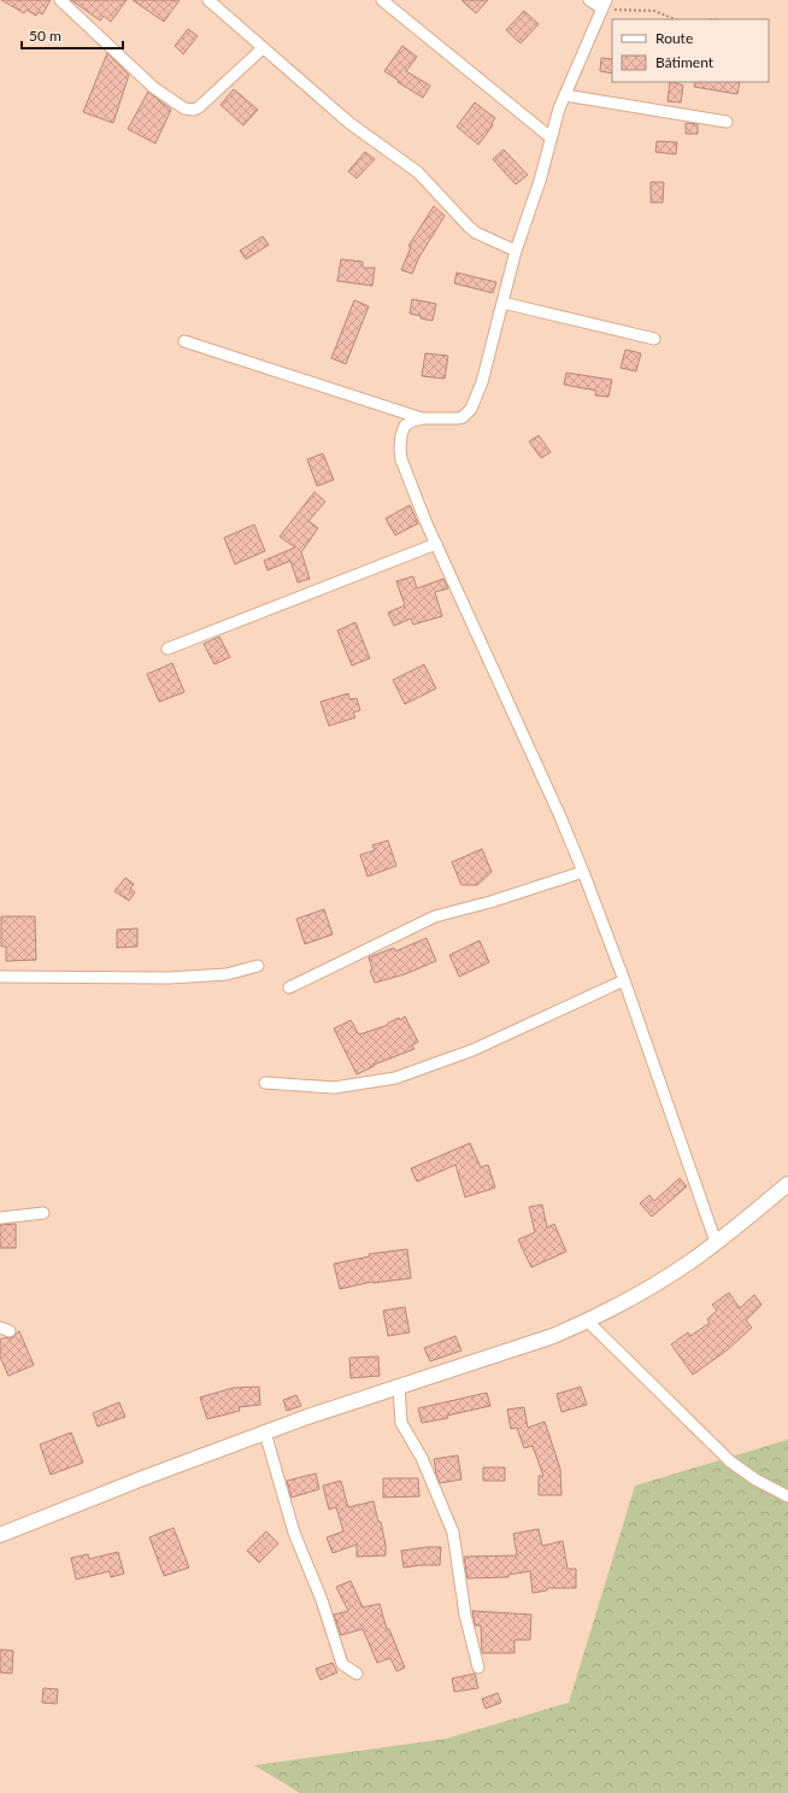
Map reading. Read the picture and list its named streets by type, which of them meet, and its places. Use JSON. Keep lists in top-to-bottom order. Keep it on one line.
{"legend":["Route","Bâtiment"],"scale_bar":"50 m"}
